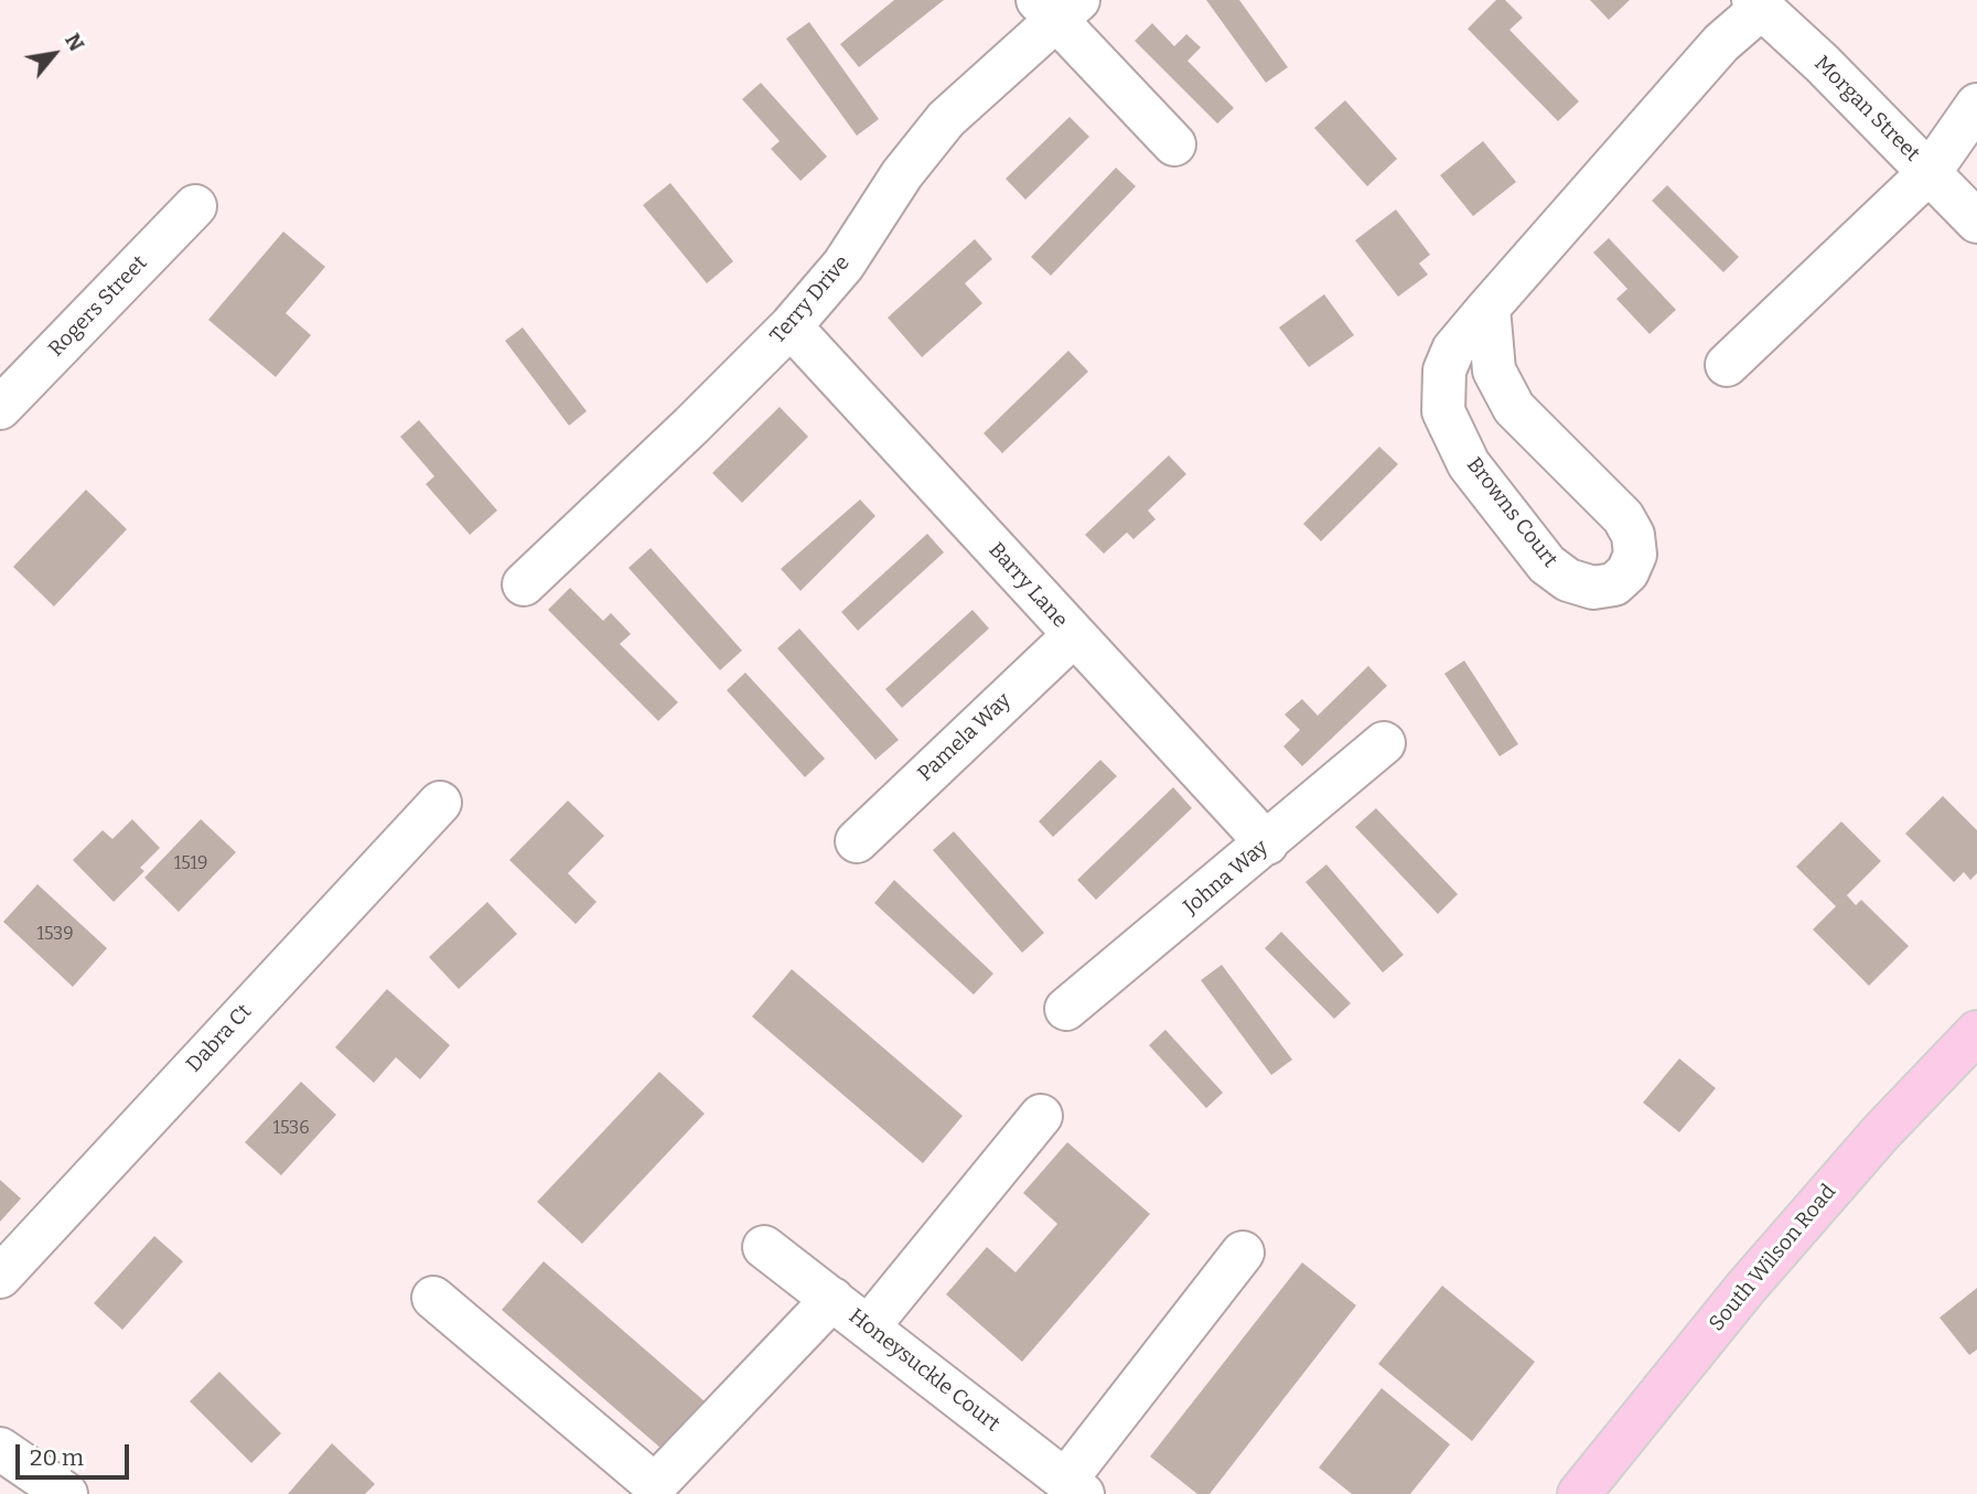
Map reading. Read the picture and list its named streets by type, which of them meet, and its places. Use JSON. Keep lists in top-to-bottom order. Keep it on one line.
{"streets":{"main road":["South Wilson Road"],"street":["Morgan Street","Terry Drive","Rogers Street","Browns Court","Barry Lane","Pamela Way","Johna Way","Dabra Ct","Honeysuckle Court"]},"crossings":[["Morgan Street","Browns Court"],["Terry Drive","Barry Lane"],["Barry Lane","Pamela Way"],["Barry Lane","Johna Way"]],"house_numbers":["1519","1539","1536"],"scale_bar":"20 m","north":"top right"}
